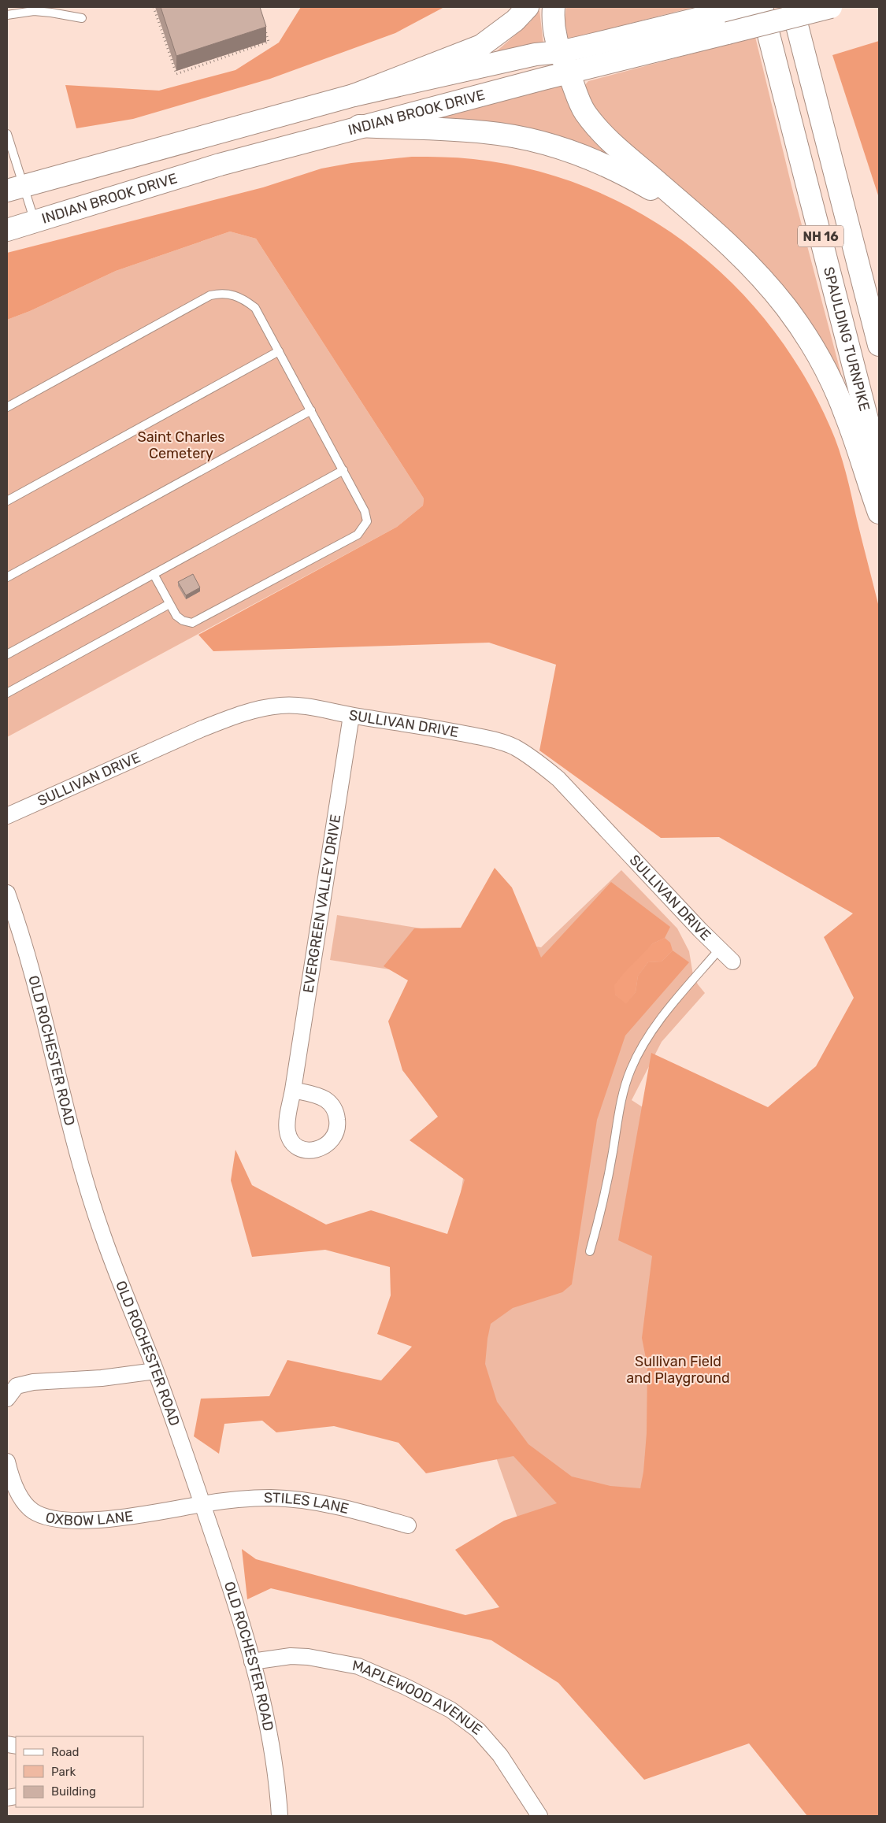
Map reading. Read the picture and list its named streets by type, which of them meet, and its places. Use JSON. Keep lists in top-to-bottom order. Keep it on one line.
{"streets":{"main road":["INDIAN BROOK DRIVE","NH 16","SPAULDING TURNPIKE"],"street":["SULLIVAN DRIVE","EVERGREEN VALLEY DRIVE","OLD ROCHESTER ROAD","STILES LANE","OXBOW LANE","MAPLEWOOD AVENUE"]},"crossings":[["SULLIVAN DRIVE","EVERGREEN VALLEY DRIVE"],["OLD ROCHESTER ROAD","STILES LANE"],["OLD ROCHESTER ROAD","OXBOW LANE"],["OLD ROCHESTER ROAD","MAPLEWOOD AVENUE"],["STILES LANE","OXBOW LANE"]],"parks":["Saint Charles Cemetery","Sullivan Field and Playground"],"legend":["Road","Park","Building"]}
